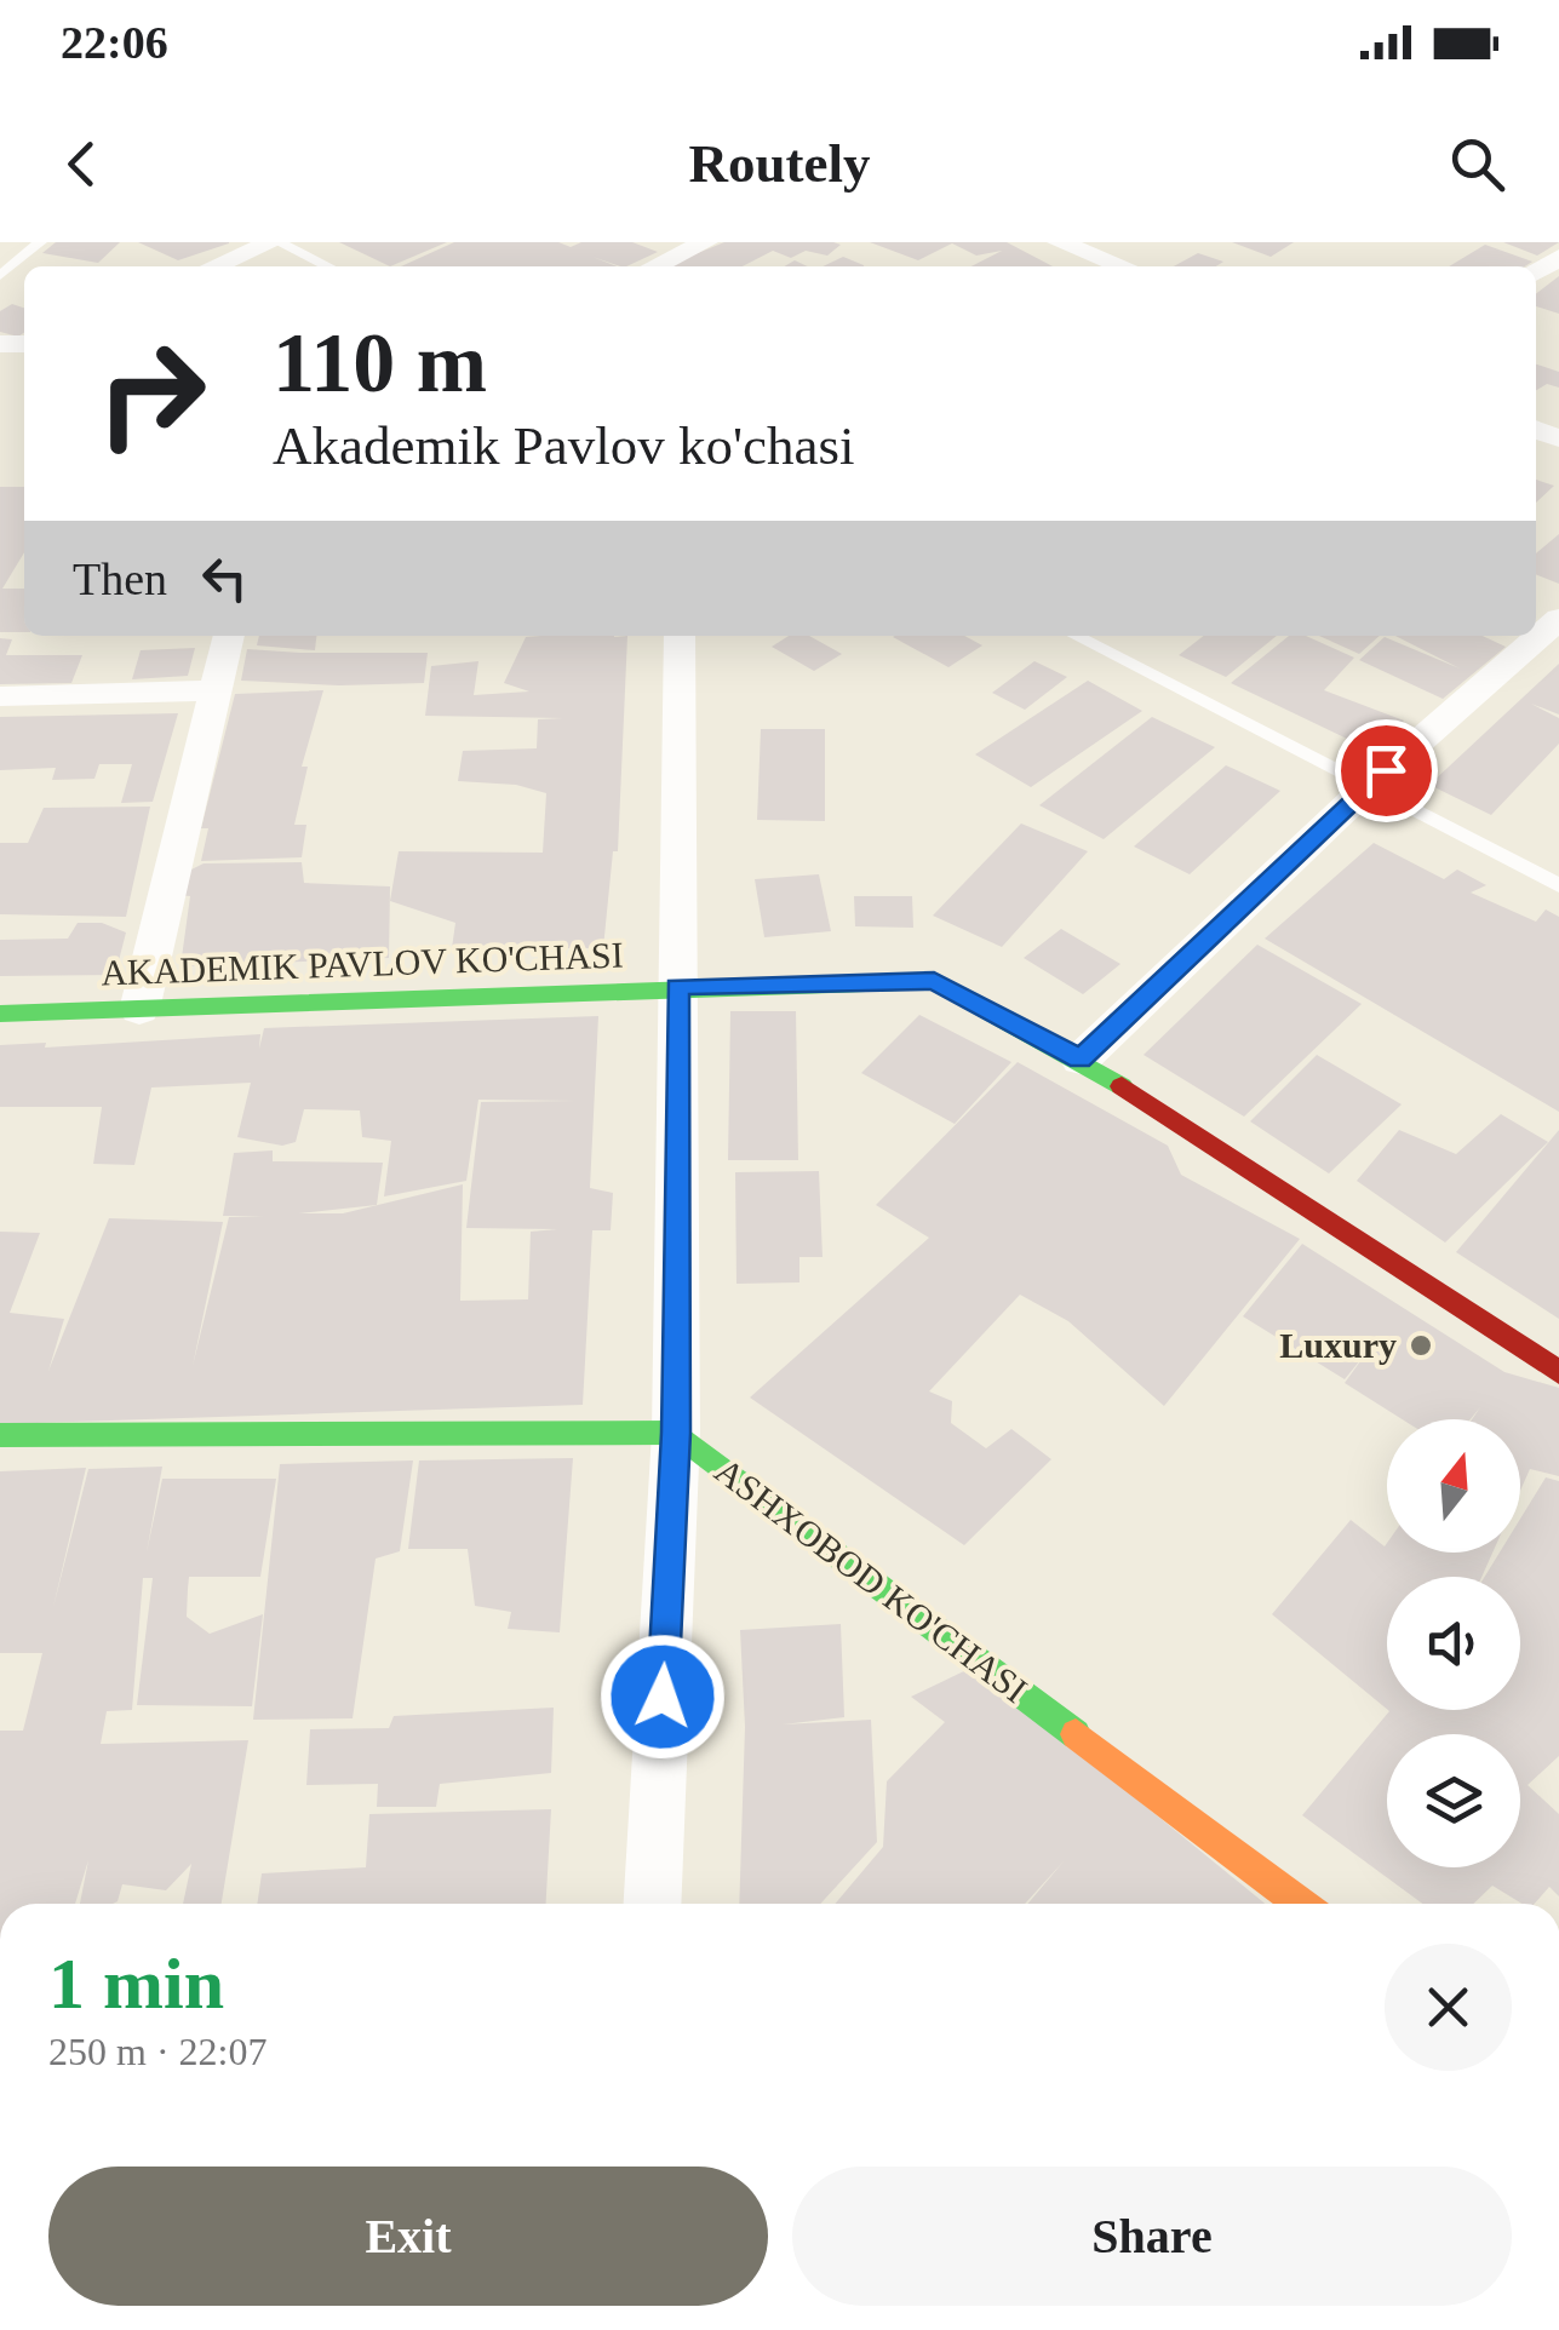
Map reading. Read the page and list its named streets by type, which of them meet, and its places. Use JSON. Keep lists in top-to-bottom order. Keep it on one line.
{"streets":{"street":["AKADEMIK PAVLOV KO'CHASI","ASHXOBOD KO'CHASI"]},"places":["Luxury"],"north":"top","page":{"status":"22:06","header":"Routely","turn":["110 m","Akademik Pavlov ko'chasi"],"then":"Then","heading":["1 min","250 m · 22:07"],"buttons":["Exit","Share"]}}
